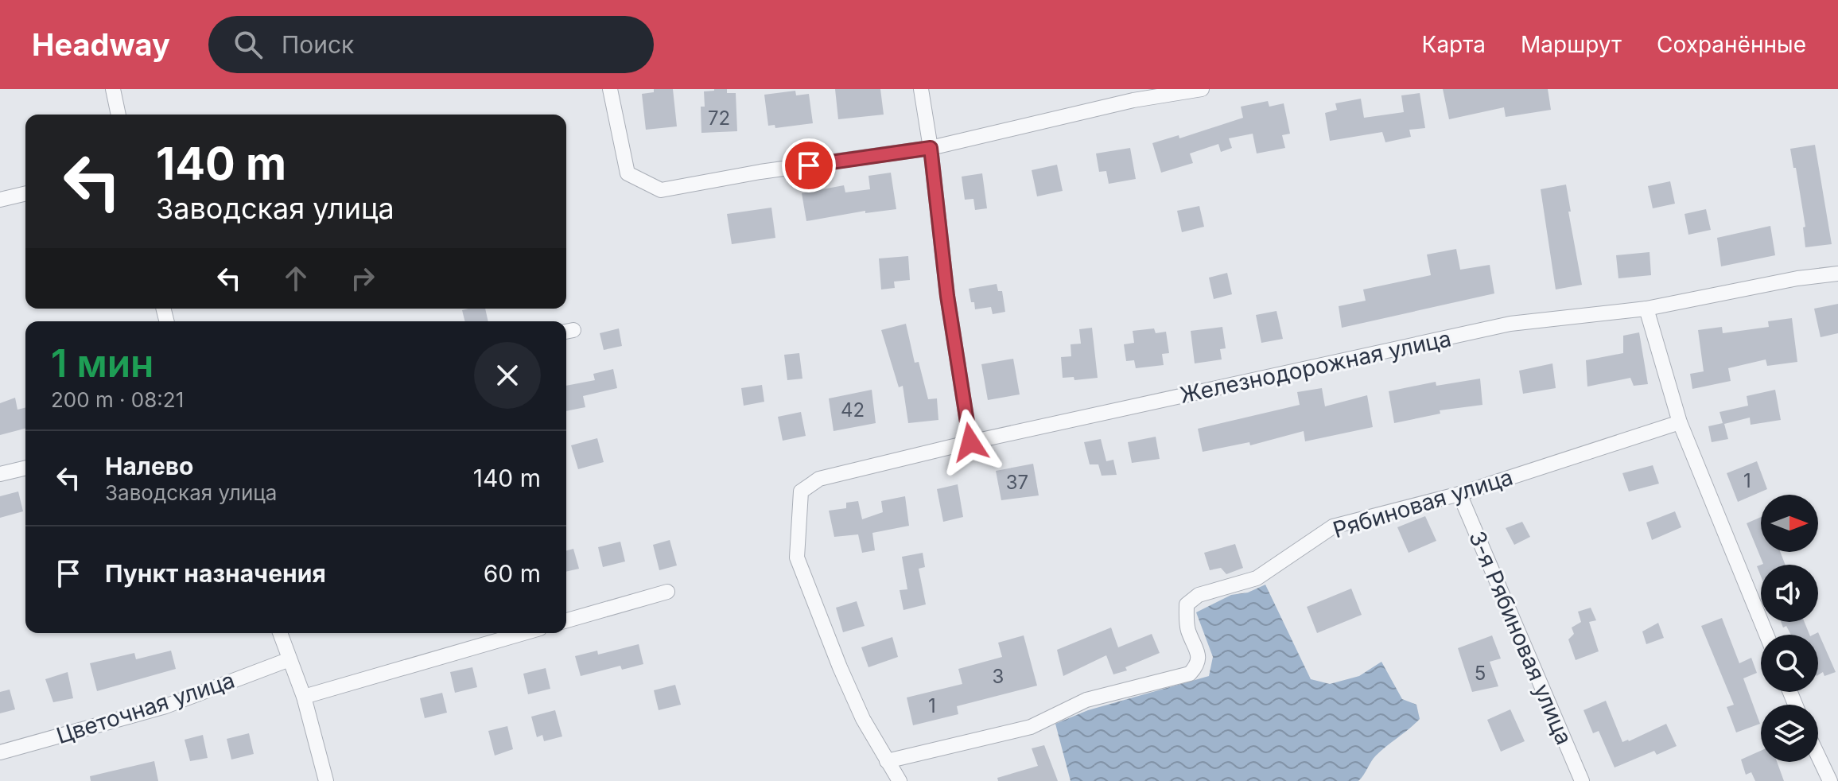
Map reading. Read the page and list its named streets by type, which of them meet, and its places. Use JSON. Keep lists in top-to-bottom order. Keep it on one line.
{"streets":{"street":["Железнодорожная улица","Рябиновая улица","3-я Рябиновая улица","Цветочная улица"]},"crossings":[["Железнодорожная улица","Рябиновая улица"],["Рябиновая улица","3-я Рябиновая улица"]],"house_numbers":["72","42","1","37","5","3","1"],"north":"right","page":{"header":"Headway","search":"Поиск","nav":["Карта","Маршрут","Сохранённые"],"turn":["140 m","Заводская улица"],"heading":["1 мин","200 m · 08:21"],"list":[{"name":"Налево","note":"Заводская улица","value":"140 m"},{"name":"Пункт назначения","value":"60 m"}]}}
